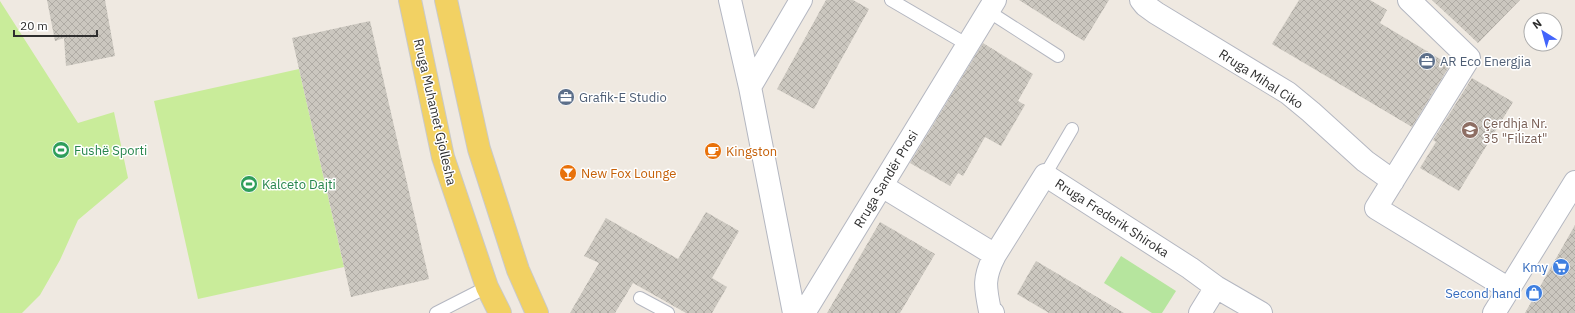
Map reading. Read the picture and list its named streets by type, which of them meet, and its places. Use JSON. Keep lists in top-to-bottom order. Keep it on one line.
{"streets":{"main road":["Rruga Muhamet Gjollesha"],"street":["Rruga Mihal Ciko","Rruga Sandër Prosi","Rruga Frederik Shiroka"]},"places":{"office":["AR Eco Energjia","Grafik-E Studio"],"school or university":["Çerdhja Nr. 35 \"Filizat\""],"sports":["Fushë Sporti","Kalceto Dajti"],"cafe":["Kingston"],"bar":["New Fox Lounge"],"supermarket":["Kmy"],"shop":["Second hand"]},"scale_bar":"20 m","north":"top left"}
